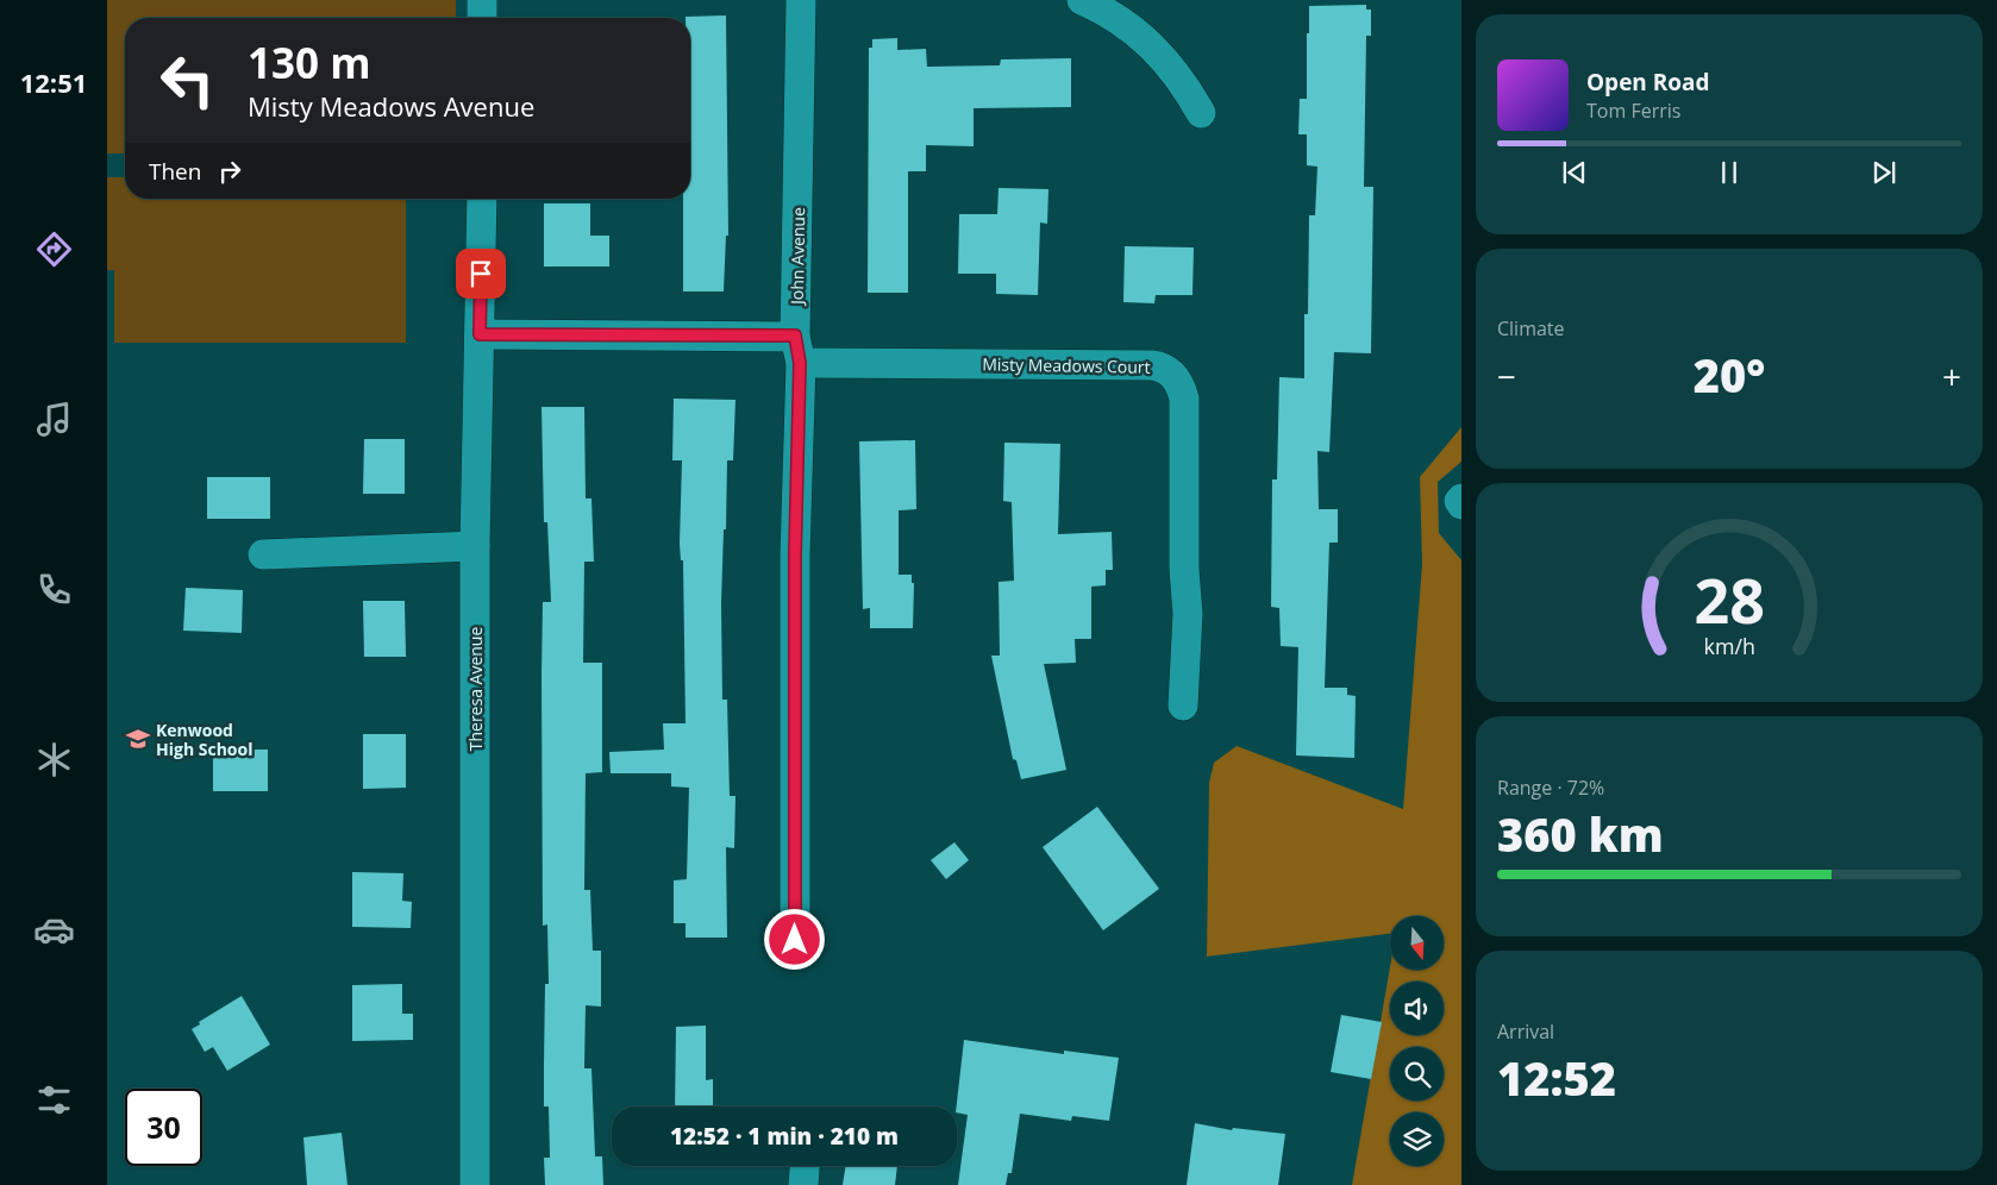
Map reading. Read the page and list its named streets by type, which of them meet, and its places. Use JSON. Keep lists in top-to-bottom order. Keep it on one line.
{"streets":{"street":["John Avenue","Misty Meadows Court","Theresa Avenue"]},"crossings":[["John Avenue","Misty Meadows Court"],["Misty Meadows Court","Theresa Avenue"]],"places":{"school or university":["Kenwood High School"]},"north":"bottom","page":{"tabs":"12:51","turn":["130 m","Misty Meadows Avenue"],"song":["Open Road","Tom Ferris"],"then":"Then","tile":["Climate",["Range · 72%","360 km"],["Arrival","12:52"]],"heat":["−","20°","+"],"limit":"30","trip":"12:52 · 1 min · 210 m","gauge":["28","km/h"]}}
